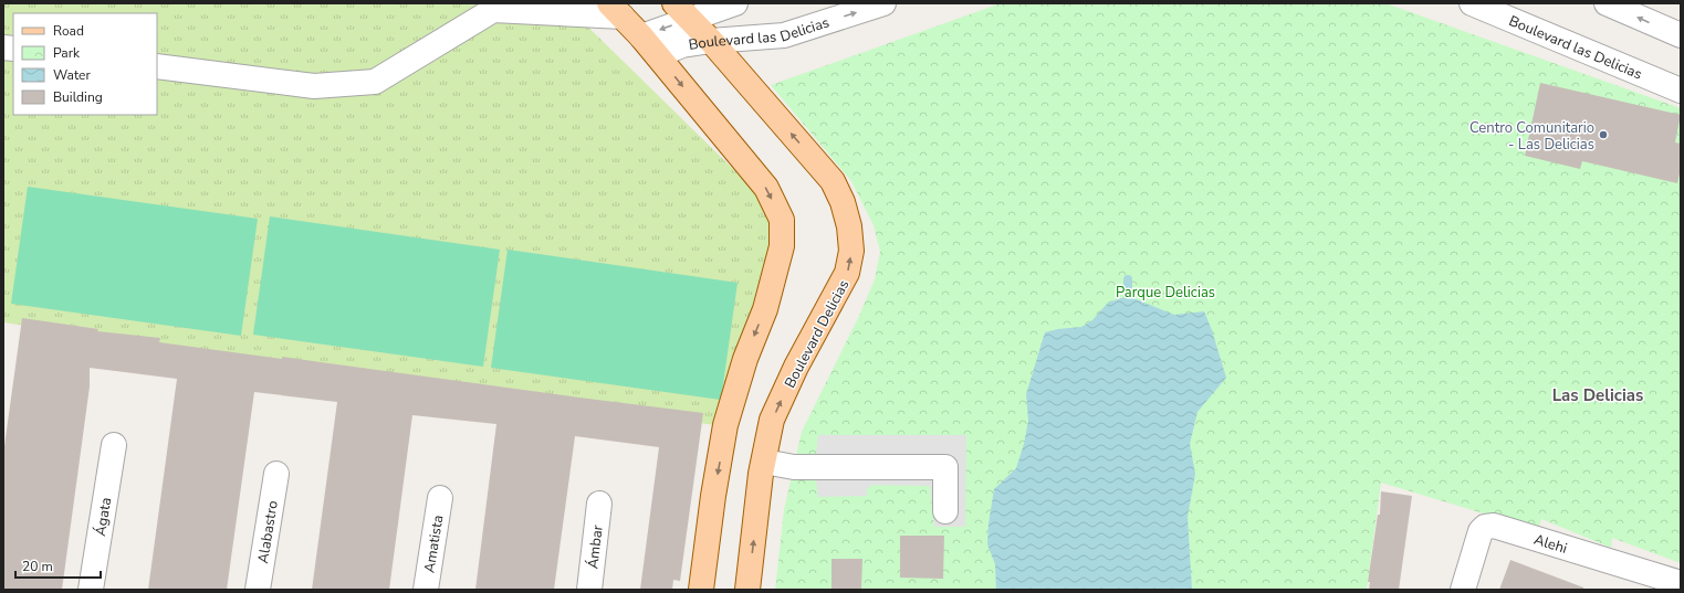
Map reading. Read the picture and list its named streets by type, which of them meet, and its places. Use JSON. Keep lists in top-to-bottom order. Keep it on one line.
{"streets":{"main road":["Boulevard Delicias"],"street":["Boulevard las Delicias","Ágata","Alabastro","Amatista","Alehi","Ámbar"]},"crossings":[["Boulevard las Delicias","Boulevard Delicias"]],"districts":["Las Delicias"],"parks":["Parque Delicias"],"places":["Centro Comunitario - Las Delicias"],"legend":["Road","Park","Water","Building"],"scale_bar":"20 m"}
